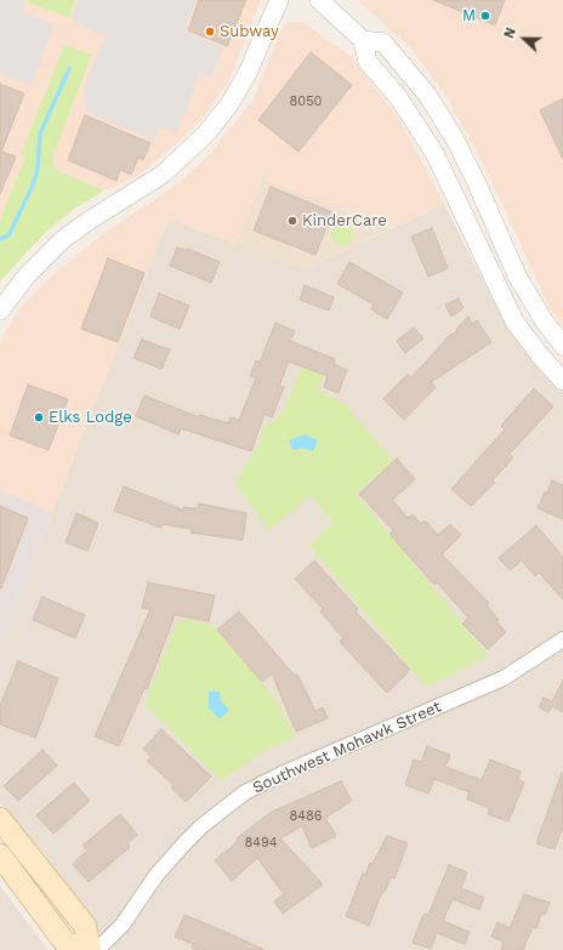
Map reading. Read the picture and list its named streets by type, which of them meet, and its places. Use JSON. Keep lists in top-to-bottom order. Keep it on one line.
{"streets":{"street":["Southwest Mohawk Street"]},"places":["M","Subway","KinderCare","Elks Lodge"],"house_numbers":["8050","8486","8494"],"north":"left"}
